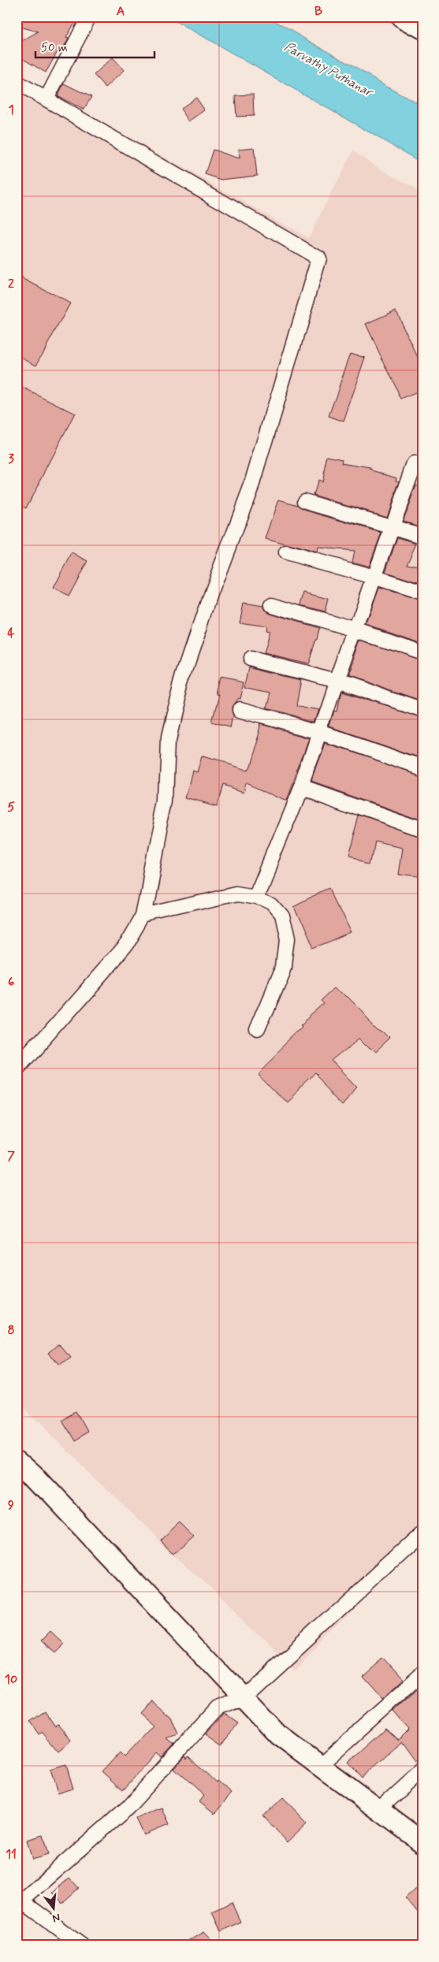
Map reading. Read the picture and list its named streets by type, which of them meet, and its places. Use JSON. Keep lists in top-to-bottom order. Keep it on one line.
{"water":["Parvathy Puthanar"],"scale_bar":"50 m","north":"bottom","grid":{"columns":["A","B"],"rows":["1","2","3","4","5","6","7","8","9","10","11"]}}
